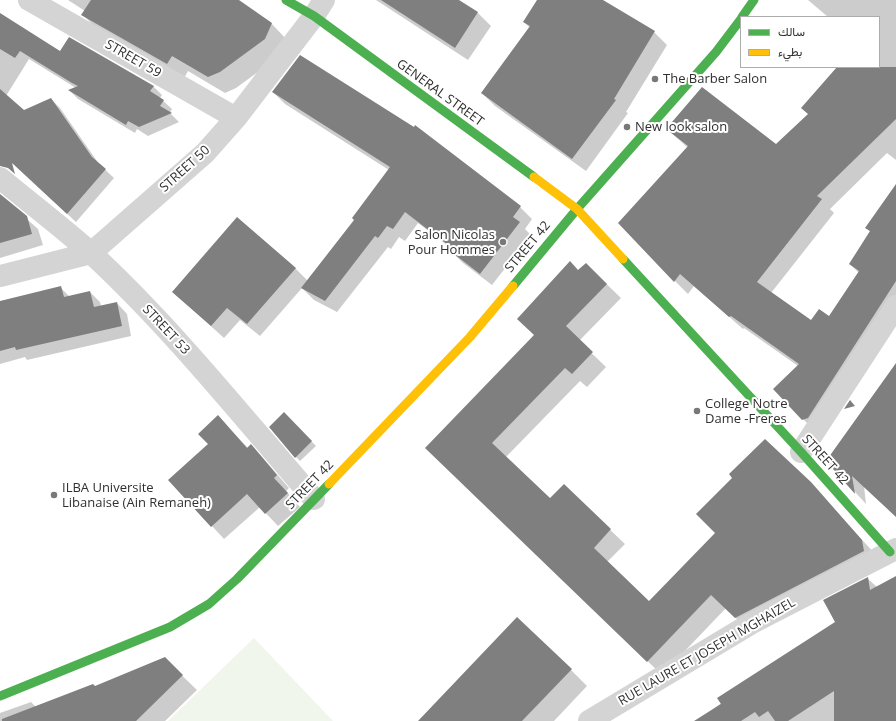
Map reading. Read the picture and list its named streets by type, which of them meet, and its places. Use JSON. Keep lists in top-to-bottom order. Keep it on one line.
{"streets":{"street":["STREET 59","GENERAL STREET","STREET 50","STREET 42","STREET 53","RUE LAURE ET JOSEPH MGHAIZEL"]},"crossings":[["STREET 59","STREET 50"],["GENERAL STREET","STREET 50"],["GENERAL STREET","STREET 42"],["STREET 50","STREET 53"],["STREET 42","STREET 53"],["STREET 42","RUE LAURE ET JOSEPH MGHAIZEL"]],"places":["The Barber Salon","New look salon","Salon Nicolas Pour Hommes","College Notre Dame -Freres","ILBA Universite Libanaise (Ain Remaneh)"],"legend":["سالك","بطيء"]}
